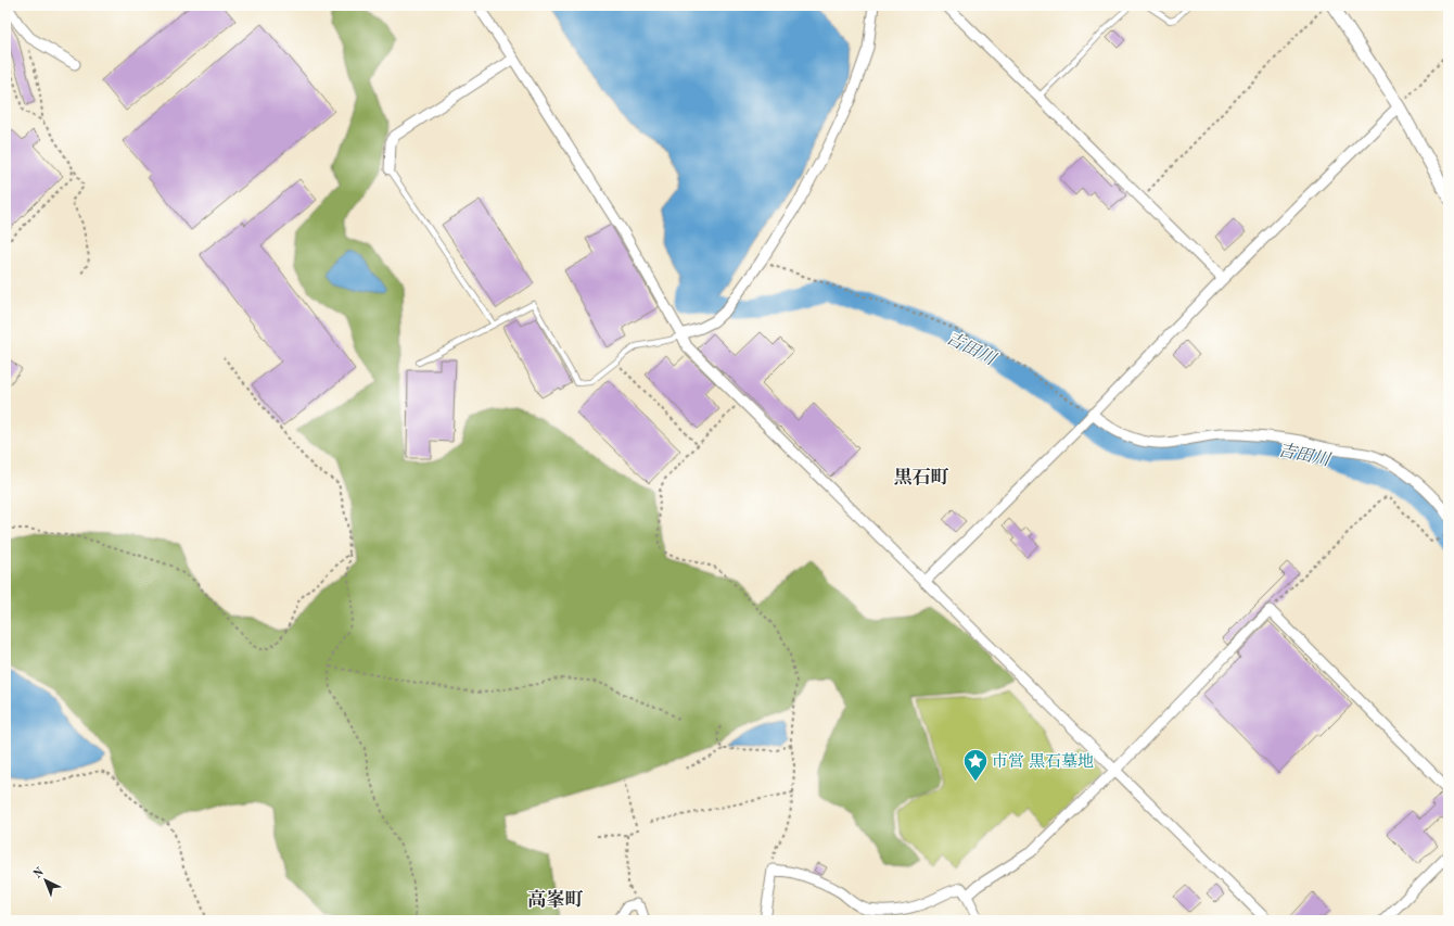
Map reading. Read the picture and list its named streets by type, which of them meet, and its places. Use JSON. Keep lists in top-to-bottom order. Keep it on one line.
{"districts":["黒石町","高峯町"],"water":["吉田川"],"places":{"place":["市営 黒石墓地"]},"north":"top left"}
